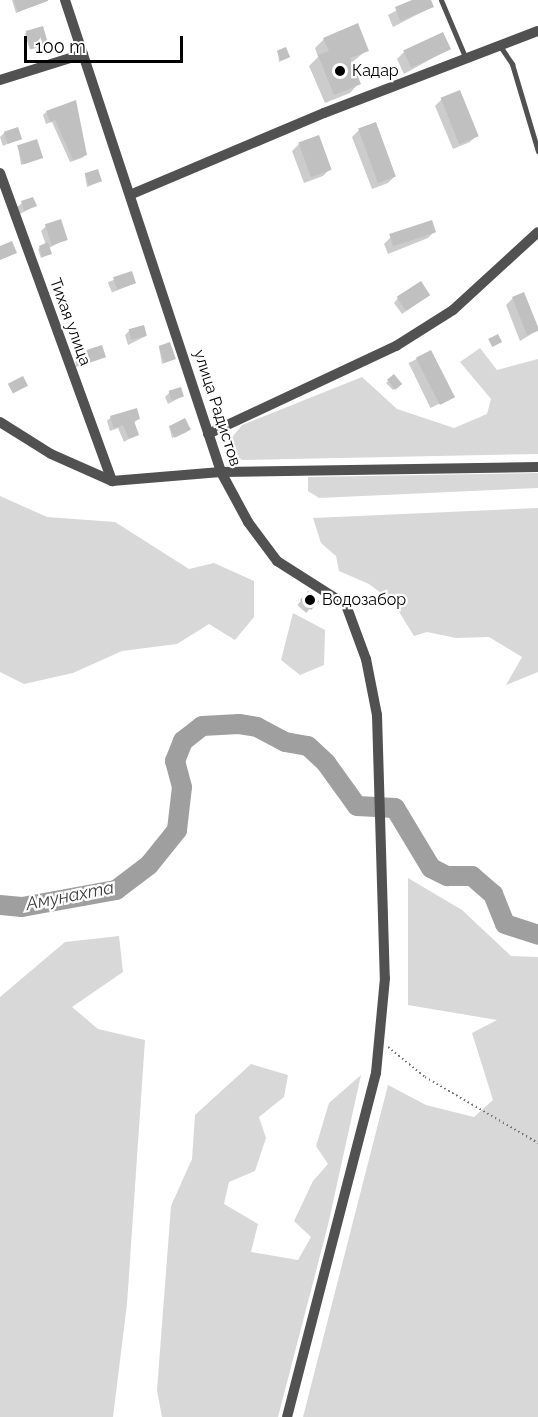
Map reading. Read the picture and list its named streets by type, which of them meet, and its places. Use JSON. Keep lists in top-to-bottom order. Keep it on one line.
{"streets":{"street":["Тихая улица","улица Радистов"]},"water":["Амунахта"],"places":["Кадар","Водозабор"],"scale_bar":"100 m"}
